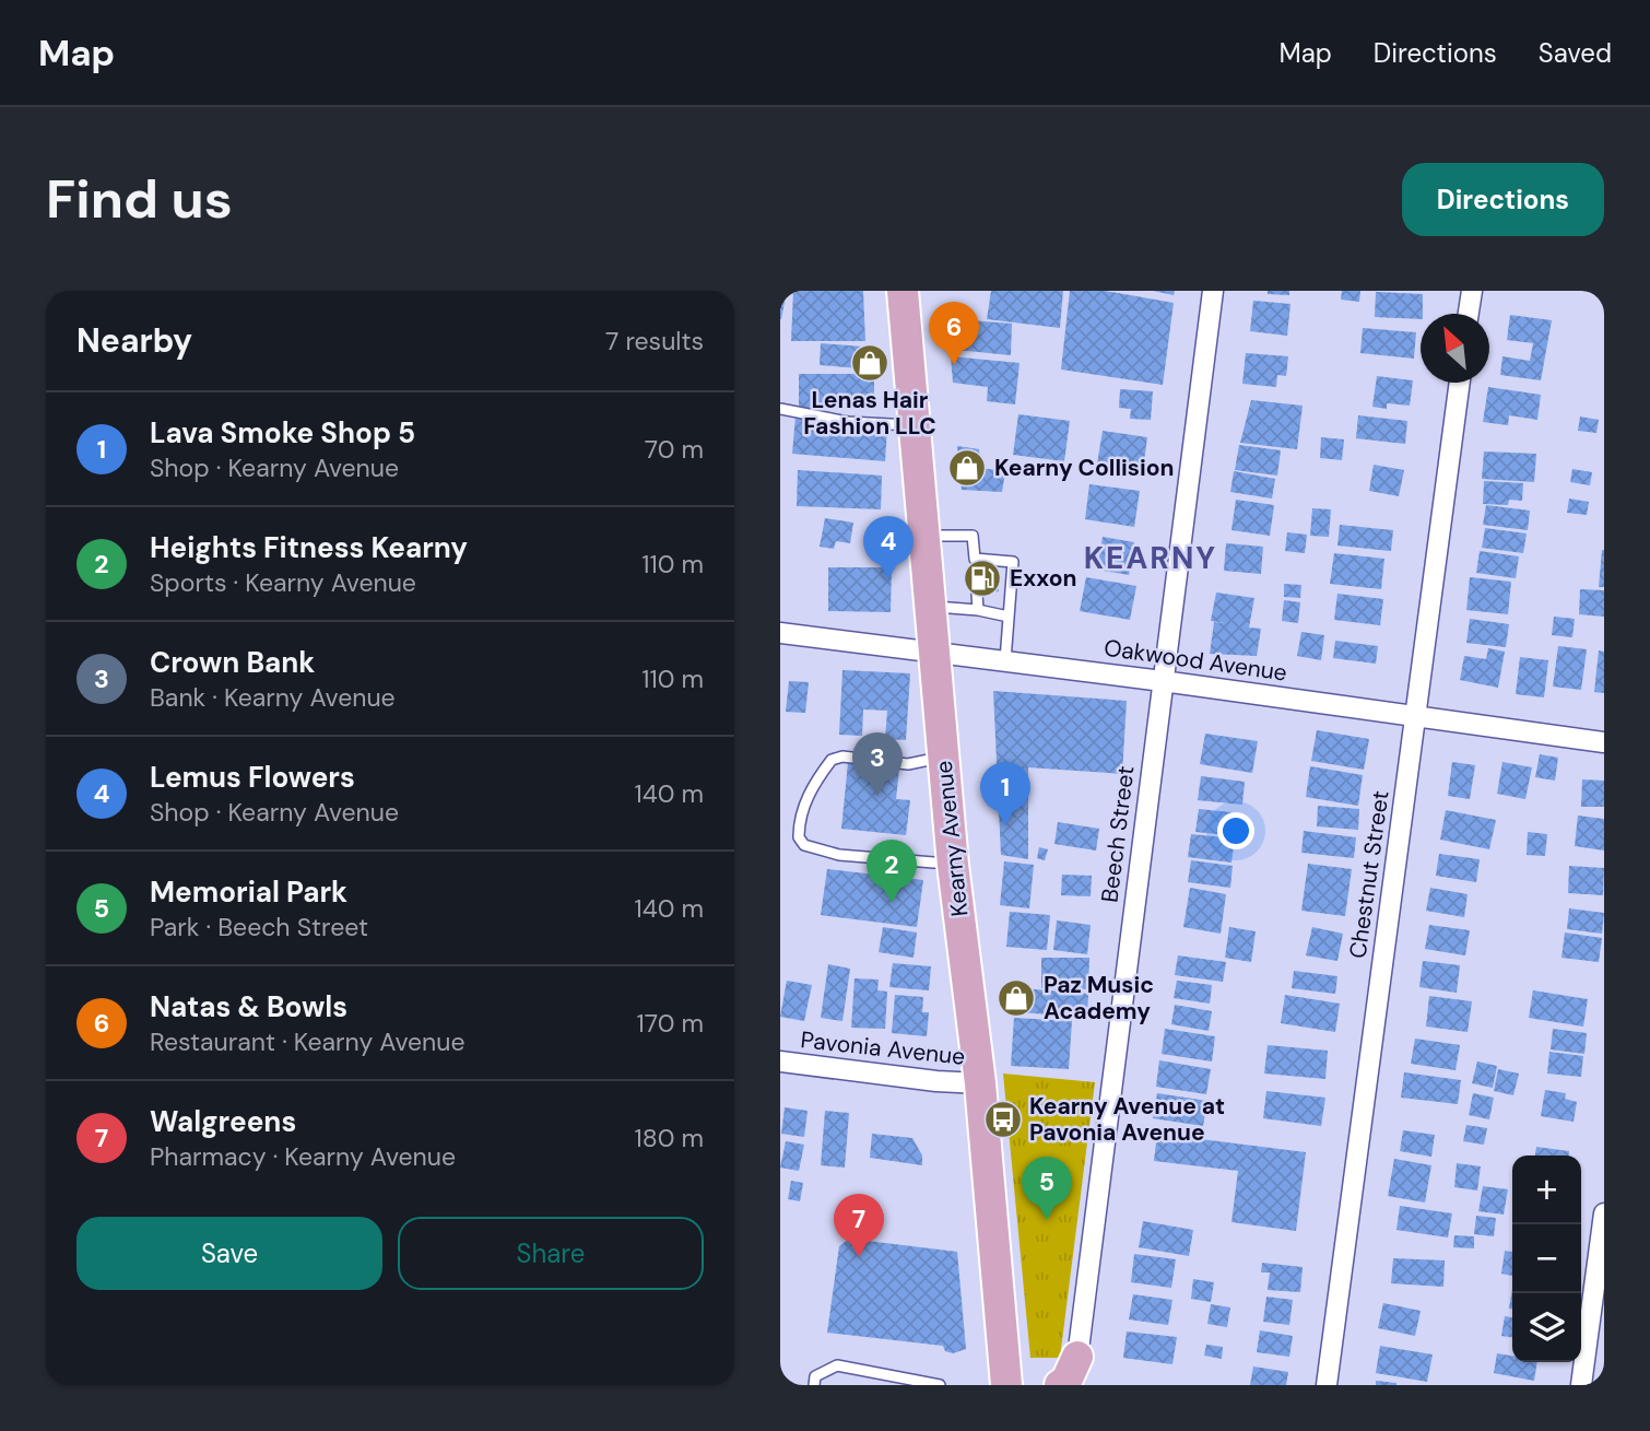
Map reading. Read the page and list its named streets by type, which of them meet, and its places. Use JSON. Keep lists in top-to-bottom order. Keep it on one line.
{"streets":{"main road":["Kearny Avenue"],"street":["Oakwood Avenue","Beech Street","Chestnut Street","Pavonia Avenue"]},"crossings":[["Oakwood Avenue","Beech Street"],["Oakwood Avenue","Kearny Avenue"],["Oakwood Avenue","Chestnut Street"],["Kearny Avenue","Pavonia Avenue"]],"districts":["KEARNY"],"places":{"shop":["Lenas Hair Fashion LLC","Kearny Collision","Paz Music Academy"],"fuel station":["Exxon"],"bus stop":["Kearny Avenue at Pavonia Avenue"]},"north":"top left","page":{"header":"Map","nav":["Map","Directions","Saved"],"buttons":["Directions",["Save","Share"]],"title":"Find us","heading":["Nearby","7 results"],"pins":["6","4","3","1","2","5","7"],"list":[{"mark":"1","name":"Lava Smoke Shop 5","note":"Shop · Kearny Avenue","value":"70 m"},{"mark":"2","name":"Heights Fitness Kearny","note":"Sports · Kearny Avenue","value":"110 m"},{"mark":"3","name":"Crown Bank","note":"Bank · Kearny Avenue","value":"110 m"},{"mark":"4","name":"Lemus Flowers","note":"Shop · Kearny Avenue","value":"140 m"},{"mark":"5","name":"Memorial Park","note":"Park · Beech Street","value":"140 m"},{"mark":"6","name":"Natas & Bowls","note":"Restaurant · Kearny Avenue","value":"170 m"},{"mark":"7","name":"Walgreens","note":"Pharmacy · Kearny Avenue","value":"180 m"}],"map_buttons":["+","−"]}}
